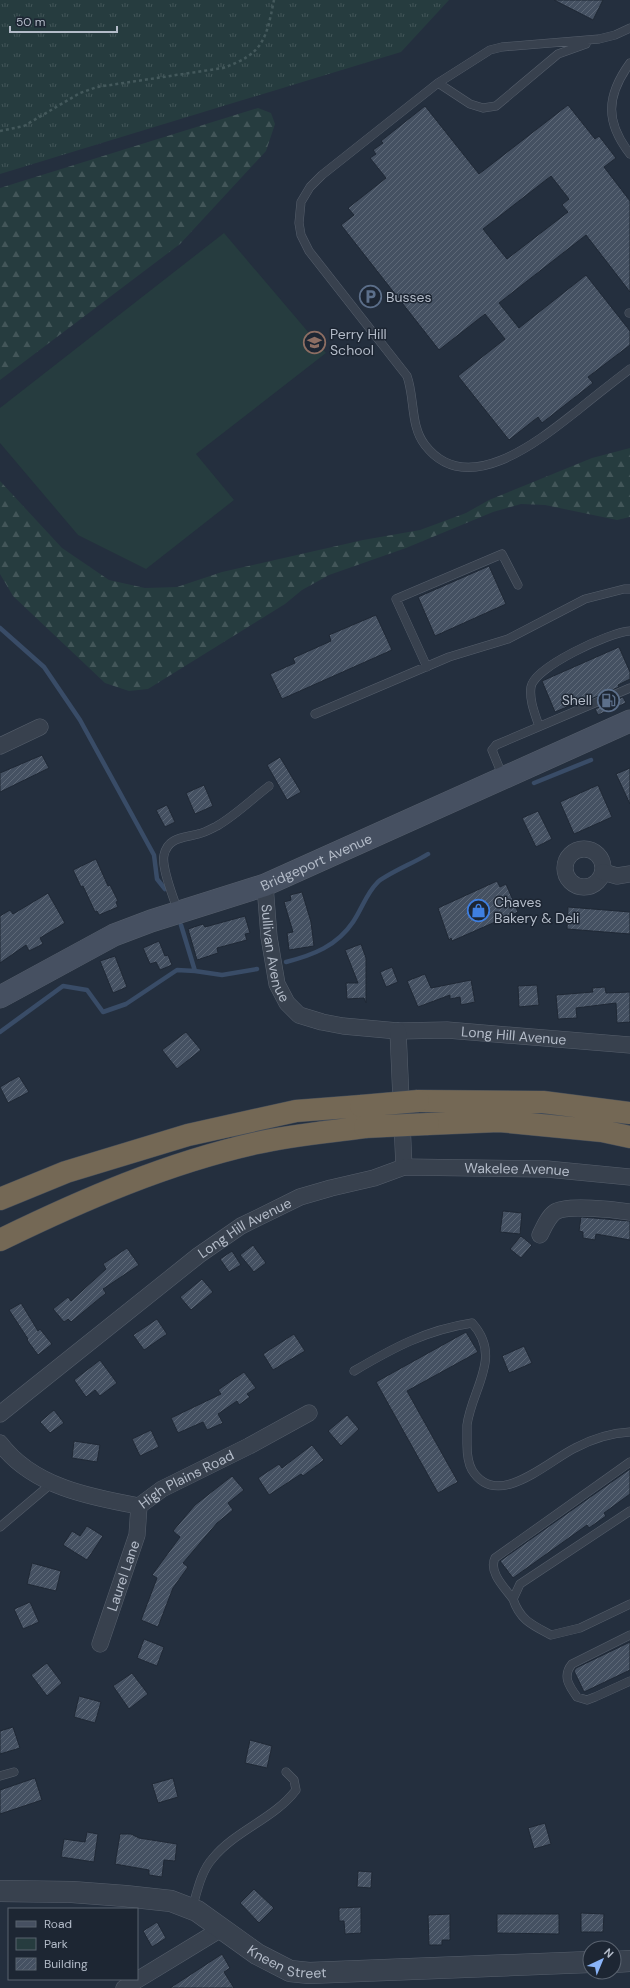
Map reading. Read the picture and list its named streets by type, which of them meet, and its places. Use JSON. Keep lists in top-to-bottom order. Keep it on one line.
{"streets":{"main road":["Bridgeport Avenue"],"street":["Sullivan Avenue","Long Hill Avenue","Wakelee Avenue","High Plains Road","Laurel Lane","Kneen Street"]},"crossings":[["Bridgeport Avenue","Sullivan Avenue"],["Sullivan Avenue","Long Hill Avenue"],["Long Hill Avenue","Wakelee Avenue"],["High Plains Road","Laurel Lane"]],"places":{"parking":["Busses"],"school or university":["Perry Hill School"],"fuel station":["Shell"],"shop":["Chaves Bakery & Deli"]},"legend":["Road","Park","Building"],"scale_bar":"50 m","north":"top right"}
